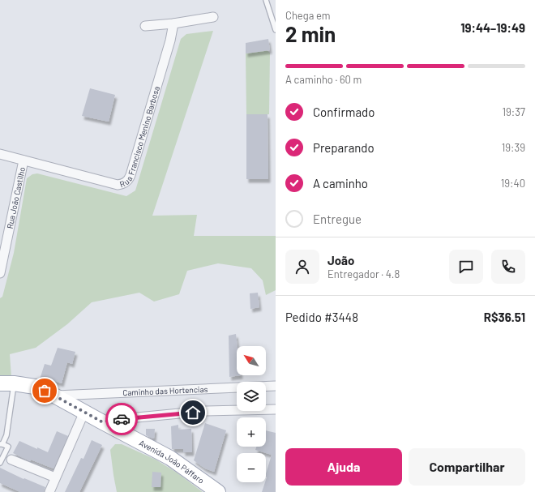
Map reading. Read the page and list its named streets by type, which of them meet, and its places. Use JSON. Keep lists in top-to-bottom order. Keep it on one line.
{"streets":{"main road":["Avenida João Páffaro"],"street":["Rua Francisco Menino Barbosa","Rua João Castilho","Caminho das Hortencias"]},"crossings":[["Rua Francisco Menino Barbosa","Rua João Castilho"],["Caminho das Hortencias","Avenida João Páffaro"]],"north":"top left","page":{"heading":["2 min","Chega em","19:44–19:49"],"panel":["João","Entregador · 4.8","Pedido #3448","R$36.51"],"bar":"A caminho · 60 m","list":[["Confirmado","19:37"],["Preparando","19:39"],["A caminho","19:40"],"Entregue"],"map_buttons":["+","−"],"buttons":["Ajuda","Compartilhar"]}}
